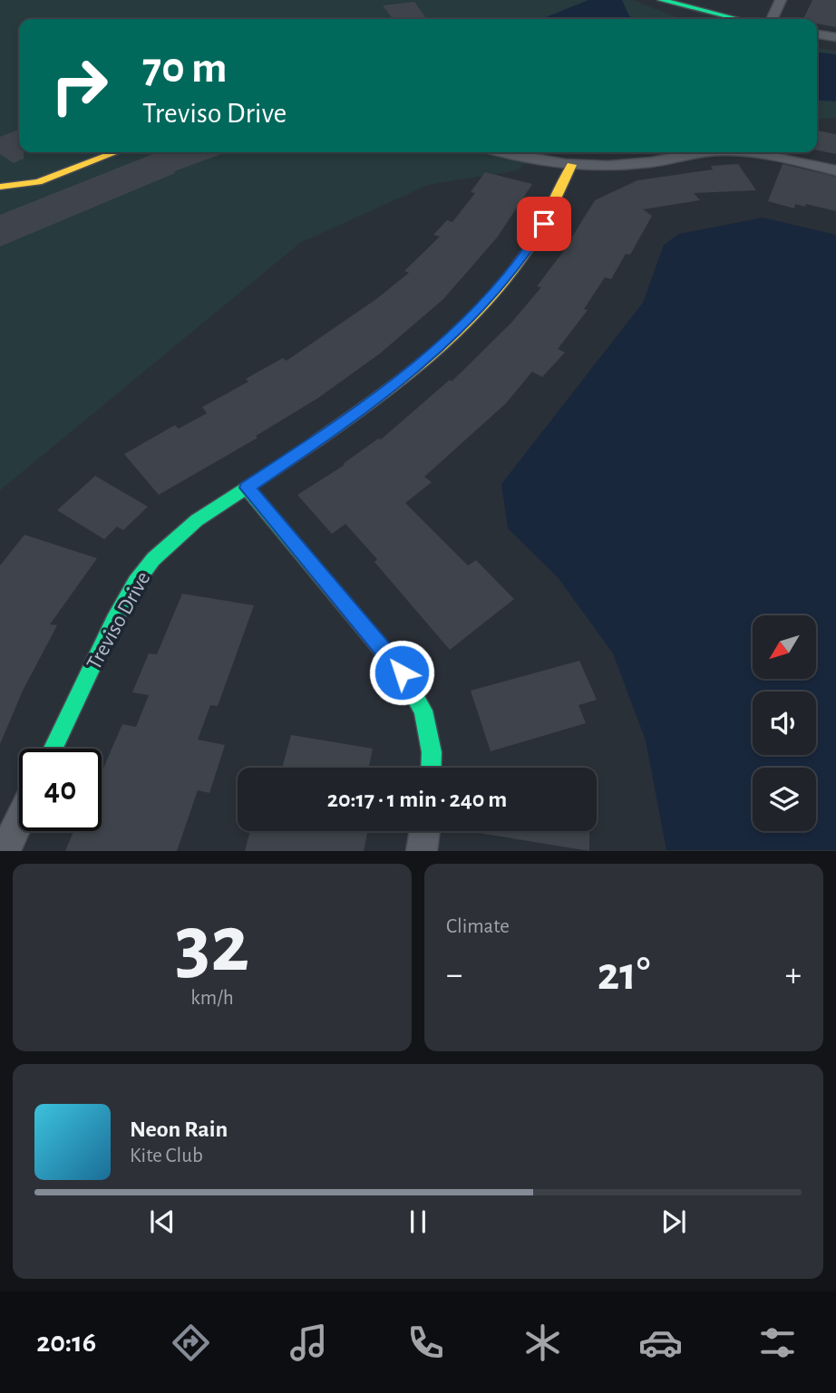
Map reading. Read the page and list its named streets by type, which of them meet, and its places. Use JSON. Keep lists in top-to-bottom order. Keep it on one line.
{"streets":{"street":["Treviso Drive"]},"north":"bottom left","page":{"turn":["70 m","Treviso Drive"],"limit":"40","trip":"20:17 · 1 min · 240 m","tile":[["32","km/h"],"Climate"],"heat":["−","21°","+"],"song":["Neon Rain","Kite Club"],"tabs":"20:16"}}
